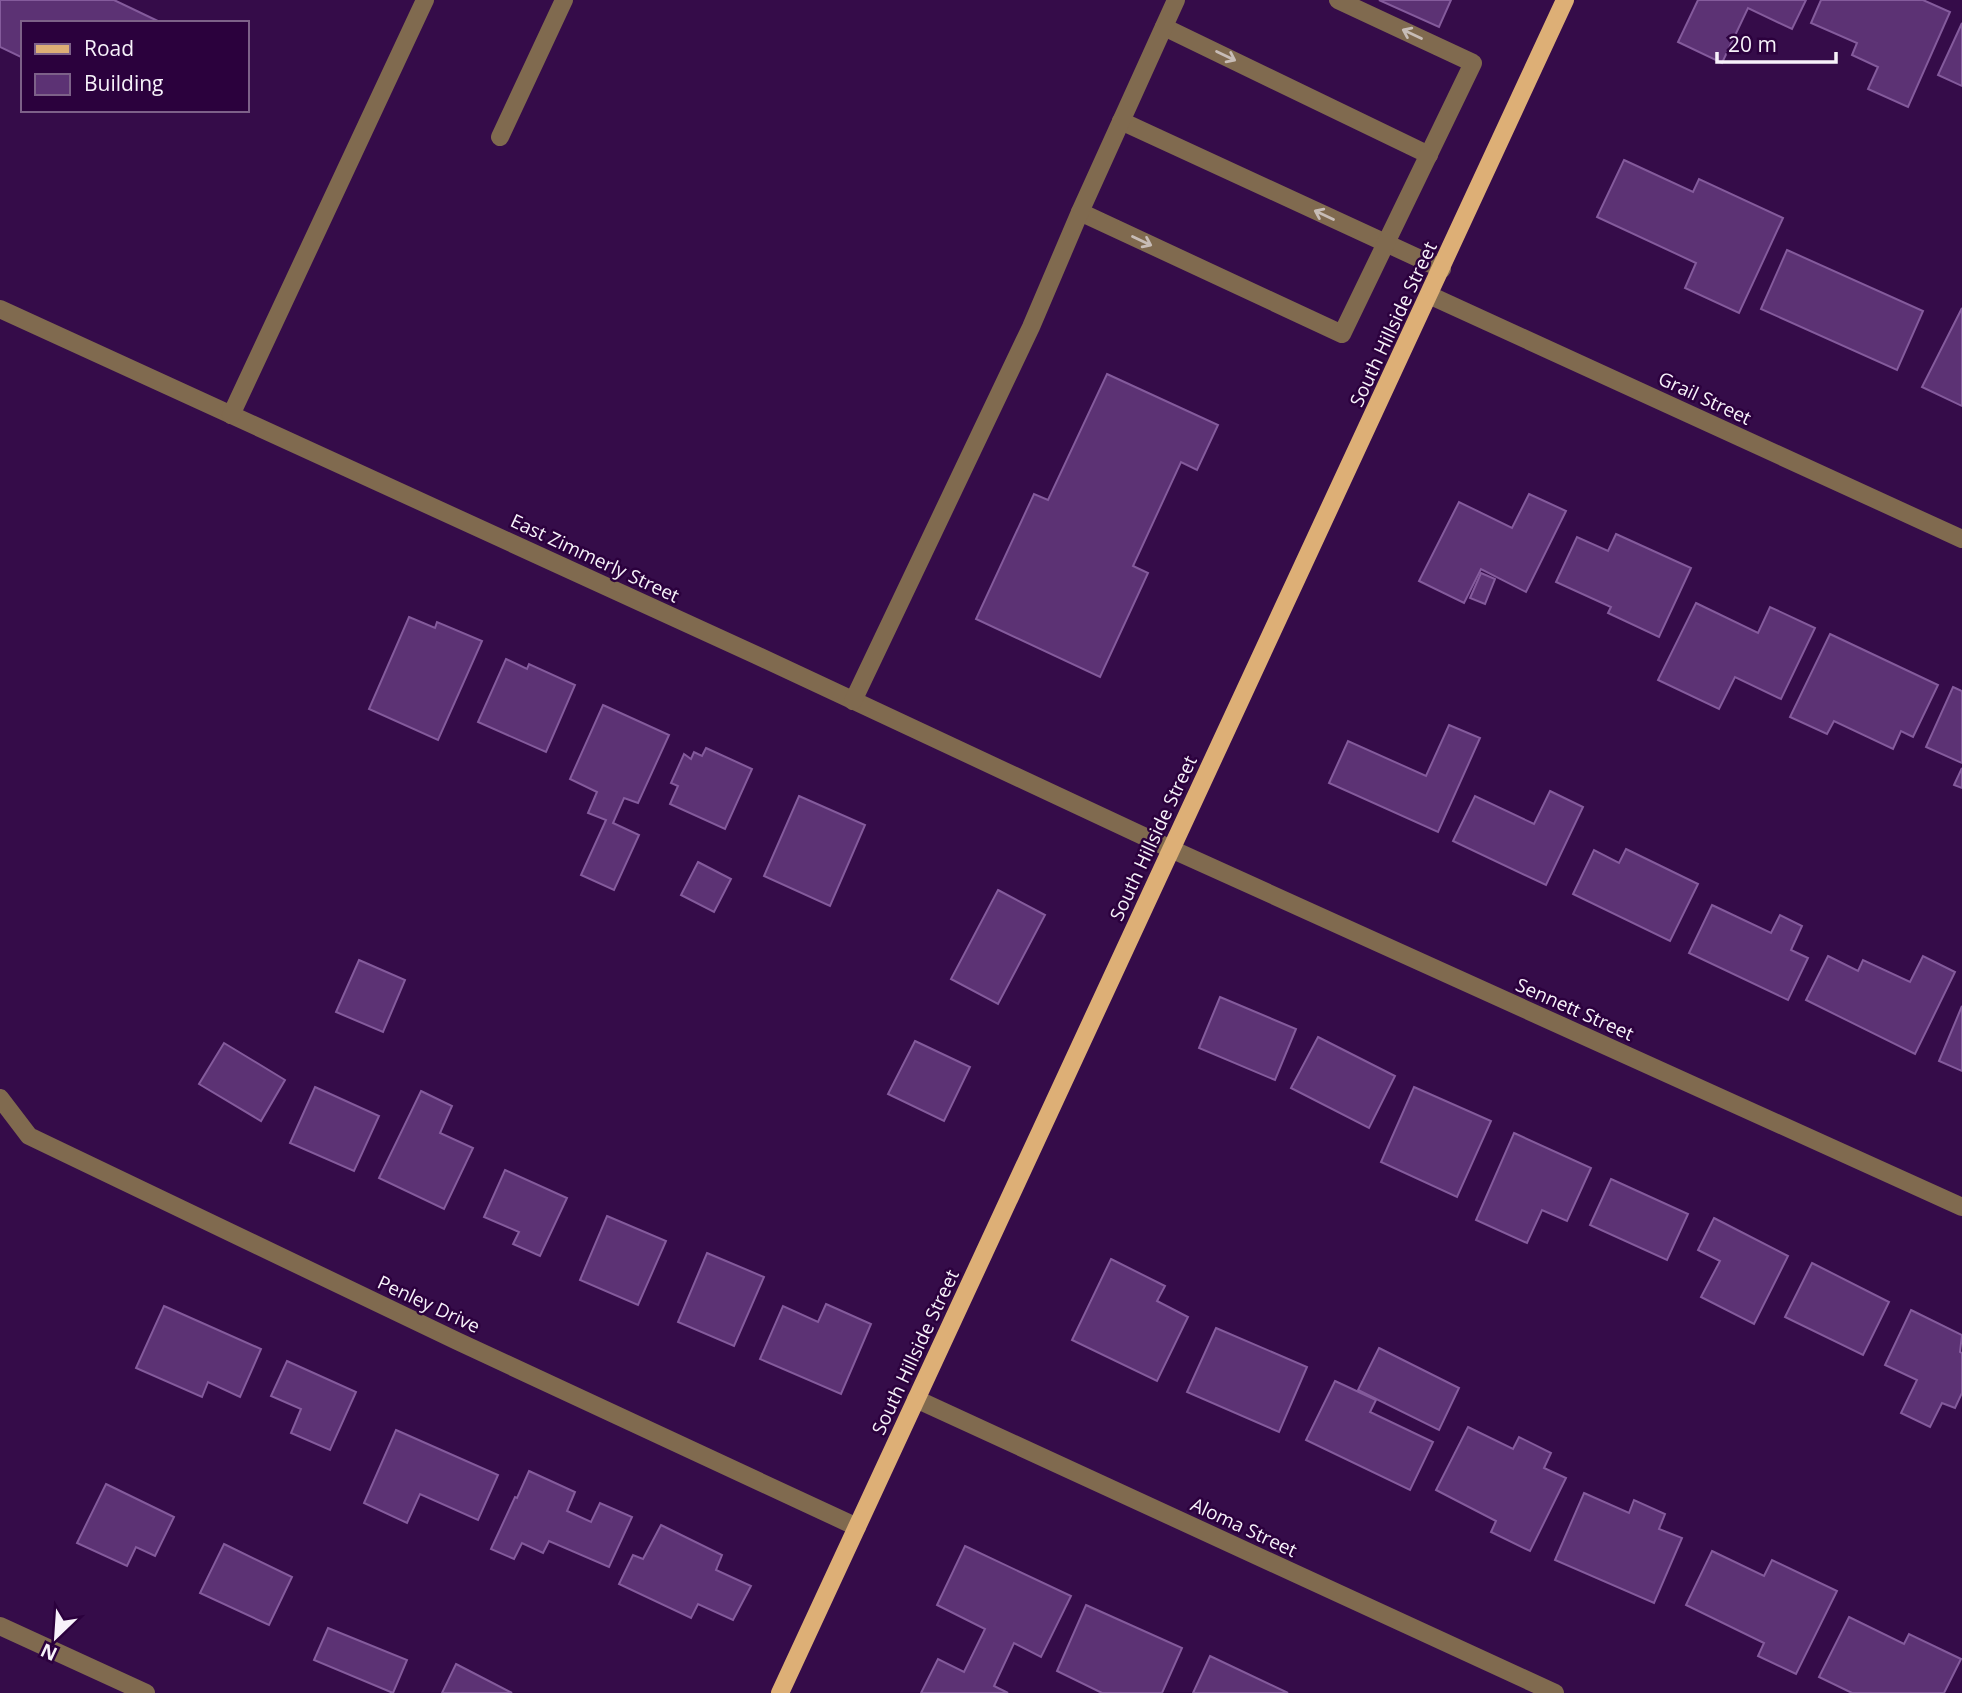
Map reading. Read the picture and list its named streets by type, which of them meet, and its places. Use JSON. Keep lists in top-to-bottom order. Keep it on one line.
{"streets":{"main road":["South Hillside Street"],"street":["Grail Street","East Zimmerly Street","Sennett Street","Penley Drive","Aloma Street"]},"crossings":[["South Hillside Street","Grail Street"],["South Hillside Street","East Zimmerly Street"],["South Hillside Street","Sennett Street"],["South Hillside Street","Penley Drive"],["South Hillside Street","Aloma Street"],["East Zimmerly Street","Sennett Street"]],"legend":["Road","Building"],"scale_bar":"20 m","north":"bottom left"}
